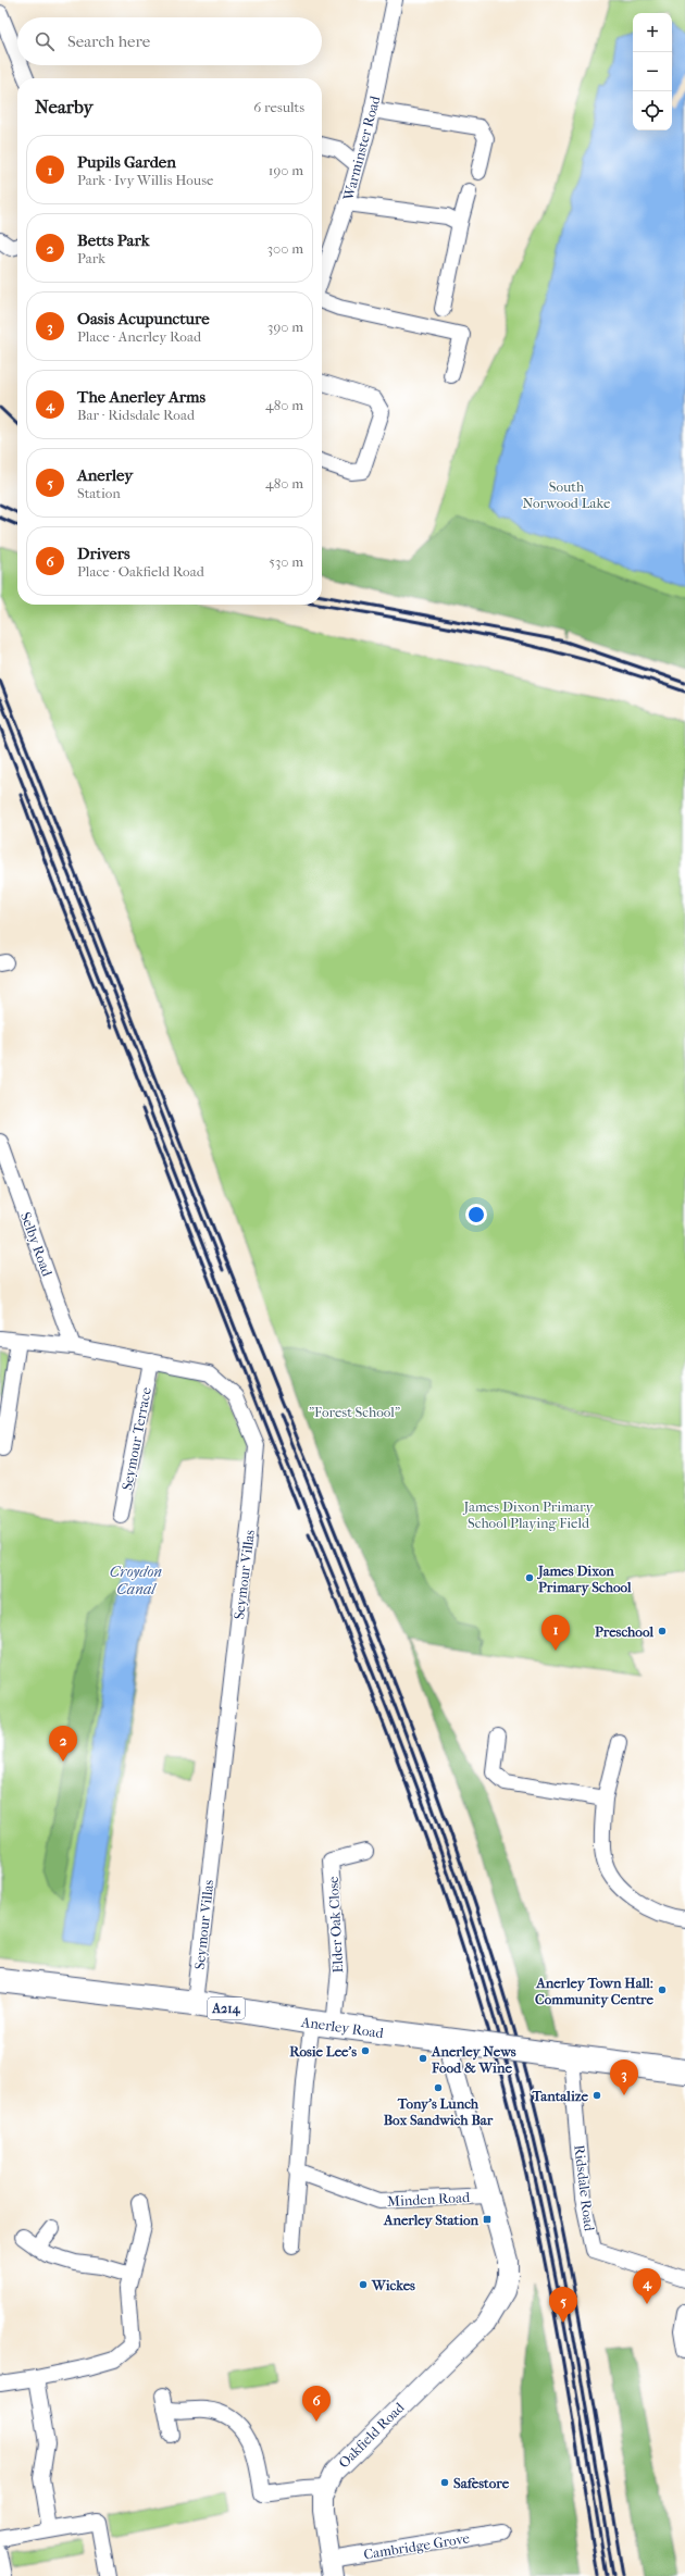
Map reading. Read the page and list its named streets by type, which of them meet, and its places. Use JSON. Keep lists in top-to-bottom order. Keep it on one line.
{"streets":{"main road":["A214","Anerley Road"],"street":["Warminster Road","Selby Road","Seymour Terrace","Seymour Villas","Elder Oak Close","Ridsdale Road","Minden Road","Oakfield Road","Cambridge Grove"]},"crossings":[["Selby Road","Seymour Villas"],["Seymour Terrace","Seymour Villas"],["Seymour Villas","Anerley Road"],["Elder Oak Close","Anerley Road"],["Anerley Road","Ridsdale Road"],["Anerley Road","Oakfield Road"],["Minden Road","Oakfield Road"],["Oakfield Road","Cambridge Grove"]],"water":["Croydon Canal"],"parks":["South Norwood Lake","\"Forest School\"","James Dixon Primary School Playing Field"],"places":{"other":["James Dixon Primary School","Preschool","Anerley Town Hall: Community Centre","Rosie Lee's","Anerley News Food & Wine","Tony's Lunch Box Sandwich Bar","Tantalize","Wickes","Safestore"],"transit":["Anerley Station"]},"page":{"map_buttons":["+","−"],"search":"Search here","heading":["Nearby","6 results"],"list":[{"mark":"1","name":"Pupils Garden","note":"Park · Ivy Willis House","value":"190 m"},{"mark":"2","name":"Betts Park","note":"Park","value":"300 m"},{"mark":"3","name":"Oasis Acupuncture","note":"Place · Anerley Road","value":"390 m"},{"mark":"4","name":"The Anerley Arms","note":"Bar · Ridsdale Road","value":"480 m"},{"mark":"5","name":"Anerley","note":"Station","value":"480 m"},{"mark":"6","name":"Drivers","note":"Place · Oakfield Road","value":"530 m"}],"pins":["1","2","3","4","5","6"]}}
